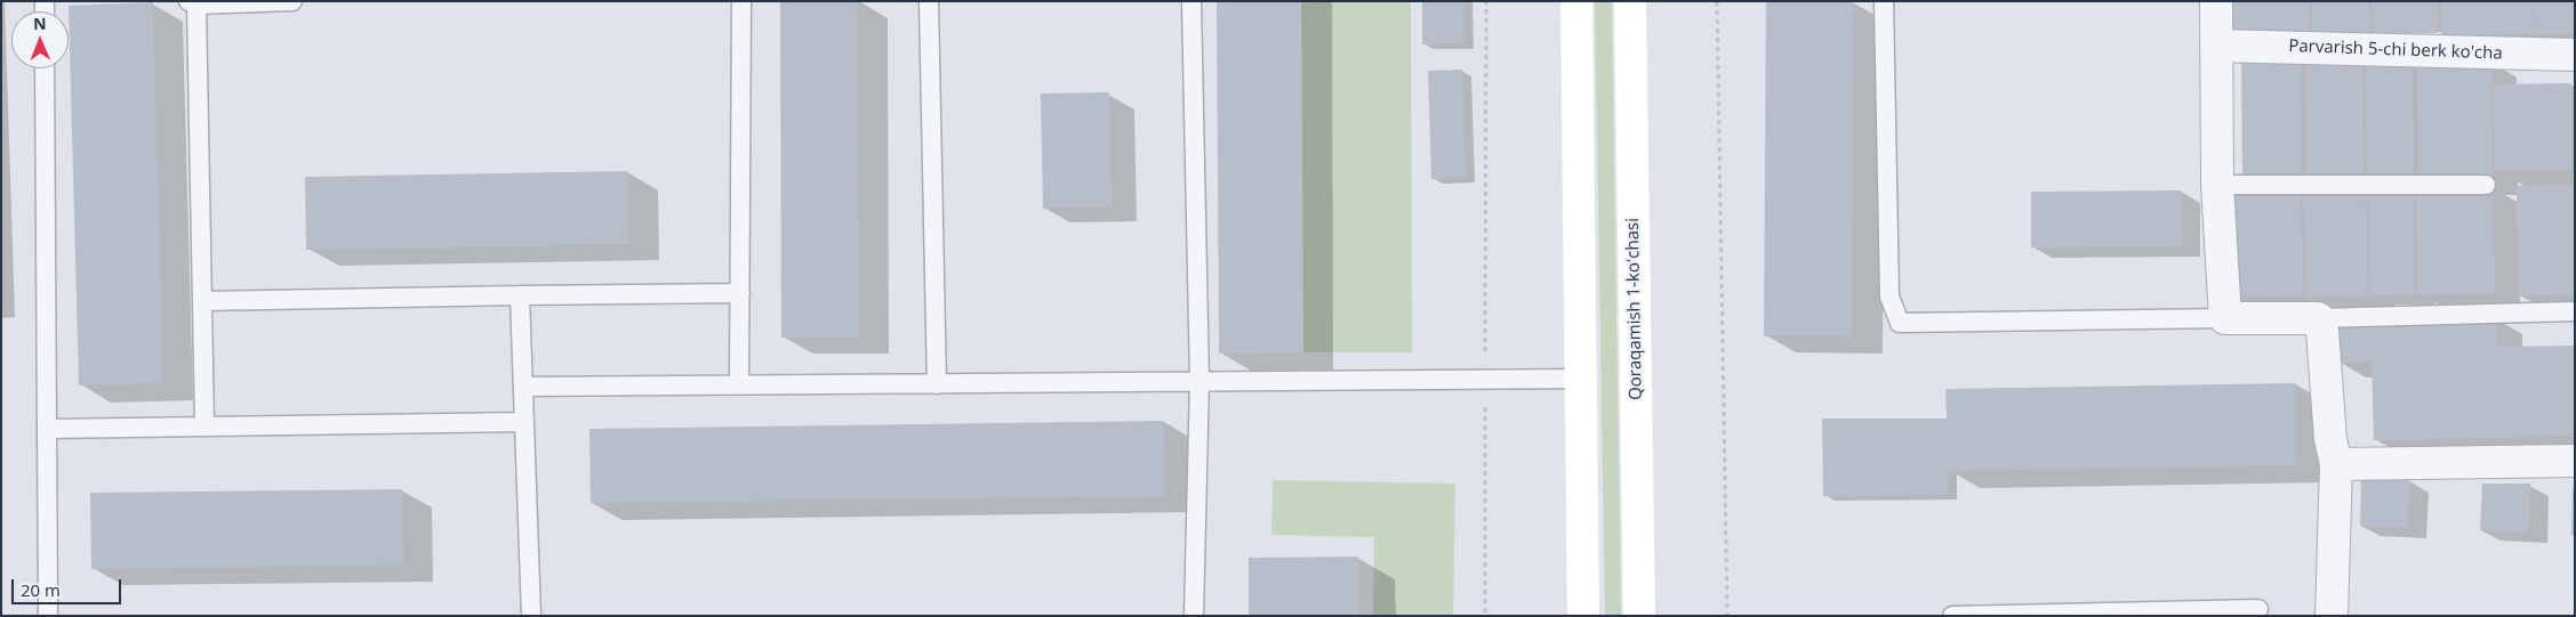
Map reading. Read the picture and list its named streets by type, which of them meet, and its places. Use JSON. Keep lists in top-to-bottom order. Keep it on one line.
{"streets":{"main road":["Qoraqamish 1-koʻchasi"],"street":["Parvarish 5-chi berk ko'cha"]},"scale_bar":"20 m","north":"top"}
